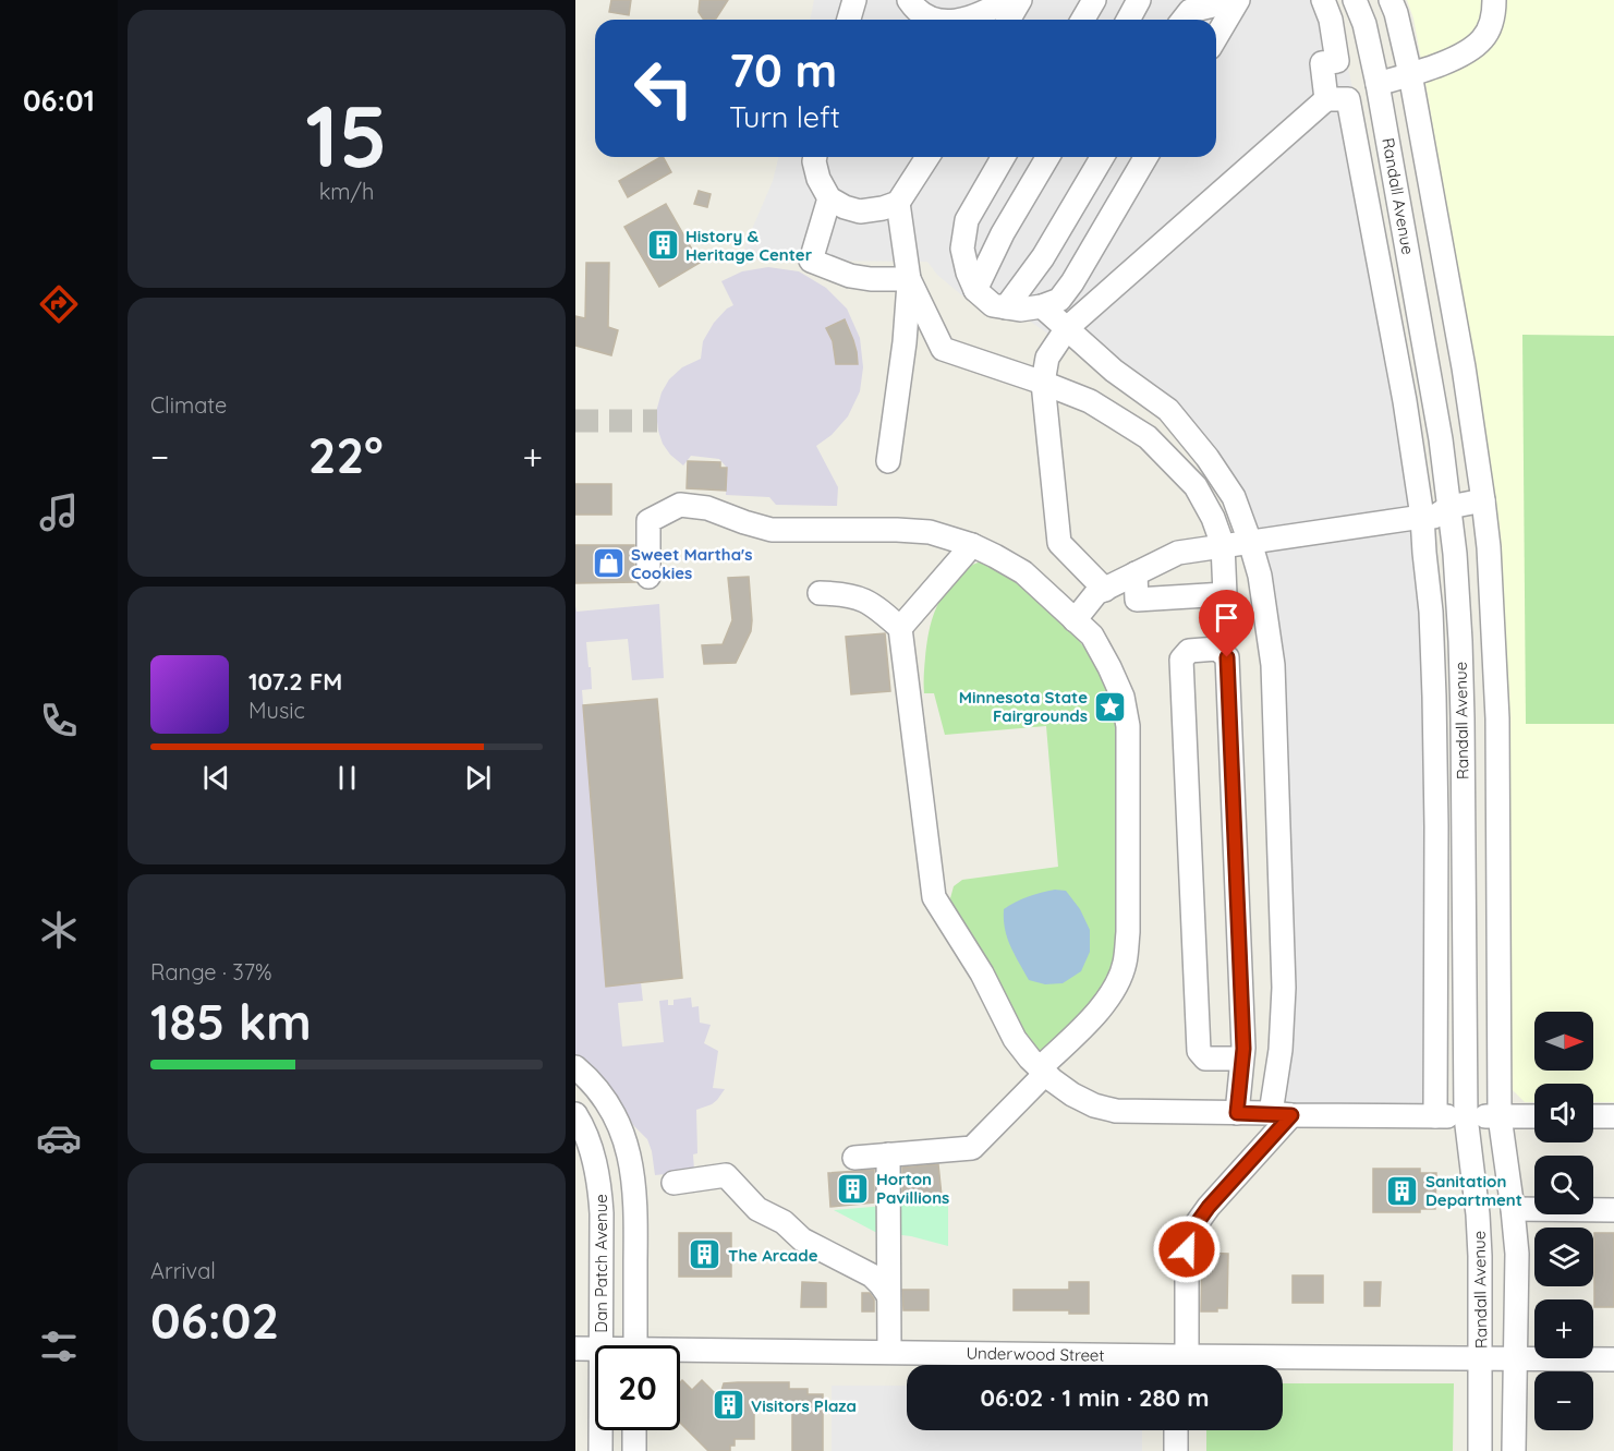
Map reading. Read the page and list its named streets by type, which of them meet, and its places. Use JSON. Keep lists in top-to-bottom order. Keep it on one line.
{"streets":{"street":["Randall Avenue","Dan Patch Avenue","Underwood Street"]},"crossings":[["Randall Avenue","Underwood Street"]],"places":{"building":["History & Heritage Center","Horton Pavillions","Sanitation Department","The Arcade","Visitors Plaza"],"shop":["Sweet Martha's Cookies"],"place":["Minnesota State Fairgrounds"]},"north":"right","page":{"tabs":"06:01","tile":[["15","km/h"],"Climate",["Range · 37%","185 km"],["Arrival","06:02"]],"turn":["70 m","Turn left"],"heat":["−","22°","+"],"song":["107.2 FM","Music"],"map_buttons":["+","−"],"limit":"20","trip":"06:02 · 1 min · 280 m"}}
